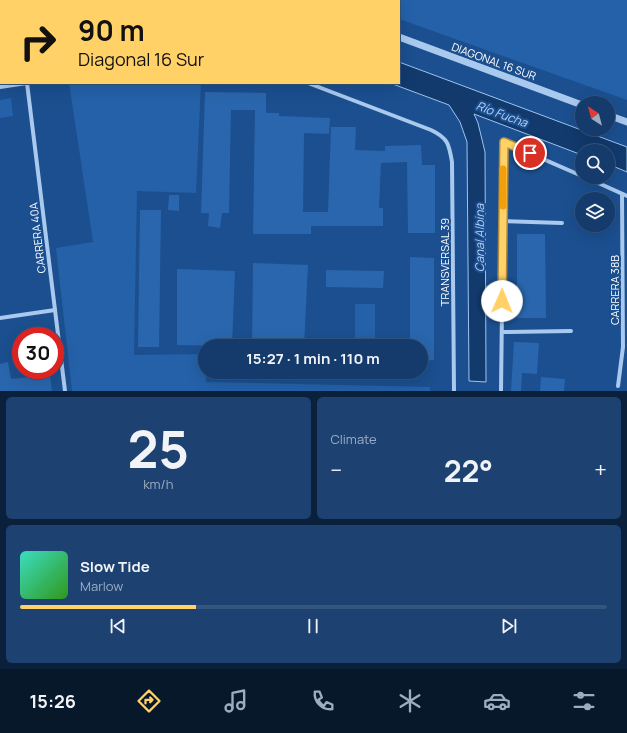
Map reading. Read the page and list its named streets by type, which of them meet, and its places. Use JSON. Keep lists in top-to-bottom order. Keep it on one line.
{"streets":{"street":["DIAGONAL 16 SUR","CARRERA 40A","TRANSVERSAL 39","CARRERA 38B"]},"water":["Río Fucha","Canal Albina"],"north":"top left","page":{"turn":["90 m","Diagonal 16 Sur"],"limit":"30","trip":"15:27 · 1 min · 110 m","tile":[["25","km/h"],"Climate"],"heat":["−","22°","+"],"song":["Slow Tide","Marlow"],"tabs":"15:26"}}
